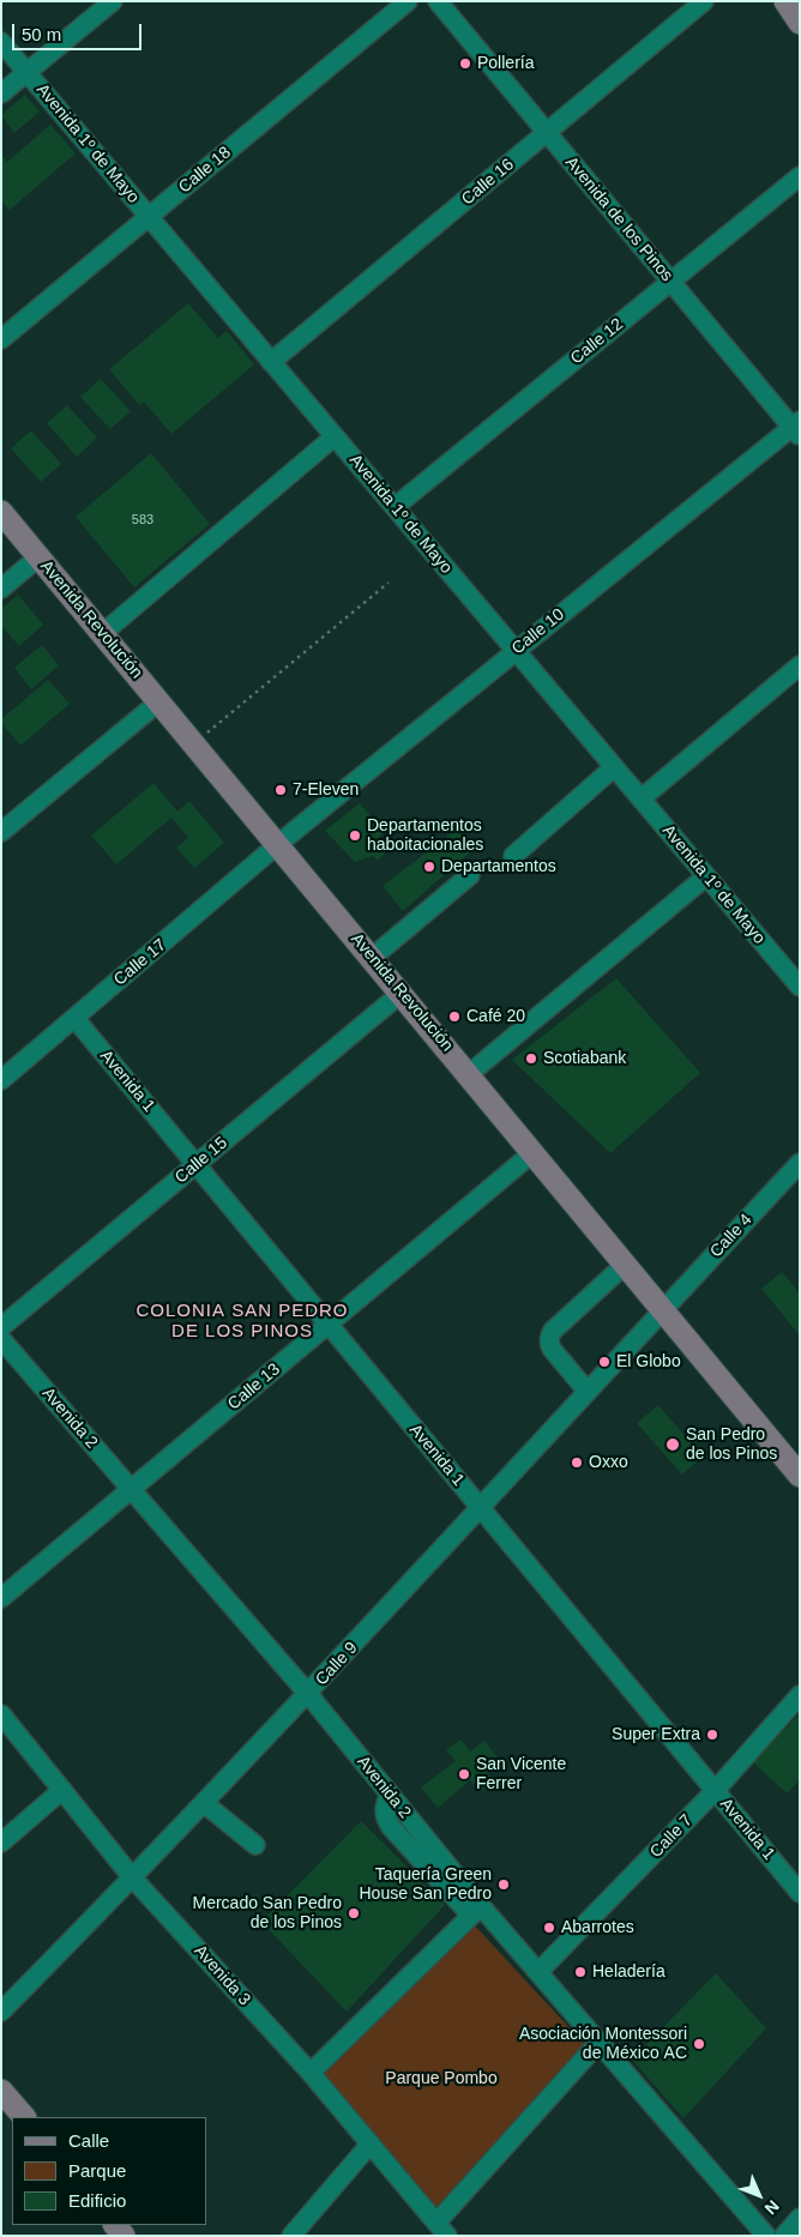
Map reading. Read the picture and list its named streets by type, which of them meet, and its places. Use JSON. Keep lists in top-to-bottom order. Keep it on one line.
{"streets":{"main road":["Avenida Revolución"],"street":["Avenida 1º de Mayo","Calle 18","Calle 16","Avenida de los Pinos","Calle 12","Calle 10","Calle 17","Avenida 1","Calle 15","Calle 4","Calle 13","Avenida 2","Calle 9","Calle 7","Avenida 3"]},"crossings":[["Avenida 1º de Mayo","Calle 18"],["Avenida 1º de Mayo","Calle 16"],["Avenida 1º de Mayo","Calle 12"],["Avenida 1º de Mayo","Calle 10"],["Calle 16","Avenida de los Pinos"],["Avenida de los Pinos","Calle 12"],["Avenida de los Pinos","Calle 10"],["Avenida Revolución","Calle 10"],["Avenida Revolución","Calle 17"],["Avenida Revolución","Calle 15"],["Avenida Revolución","Calle 4"],["Avenida Revolución","Calle 13"],["Avenida Revolución","Calle 9"],["Calle 10","Calle 17"],["Calle 17","Avenida 1"],["Avenida 1","Calle 15"],["Avenida 1","Calle 13"],["Avenida 1","Calle 9"],["Avenida 1","Calle 7"],["Calle 4","Calle 9"],["Calle 13","Avenida 2"],["Avenida 2","Calle 9"],["Avenida 2","Calle 7"],["Calle 9","Avenida 3"]],"districts":["COLONIA SAN PEDRO DE LOS PINOS"],"parks":["Parque Pombo"],"places":["Pollería","7-Eleven","Departamentos haboitacionales","Departamentos","Café 20","Scotiabank","El Globo","San Pedro de los Pinos","Oxxo","Super Extra","San Vicente Ferrer","Taquería Green House San Pedro","Mercado San Pedro de los Pinos","Abarrotes","Heladería","Asociación Montessori de México AC"],"house_numbers":["583"],"legend":["Calle","Parque","Edificio"],"scale_bar":"50 m","north":"bottom right"}
